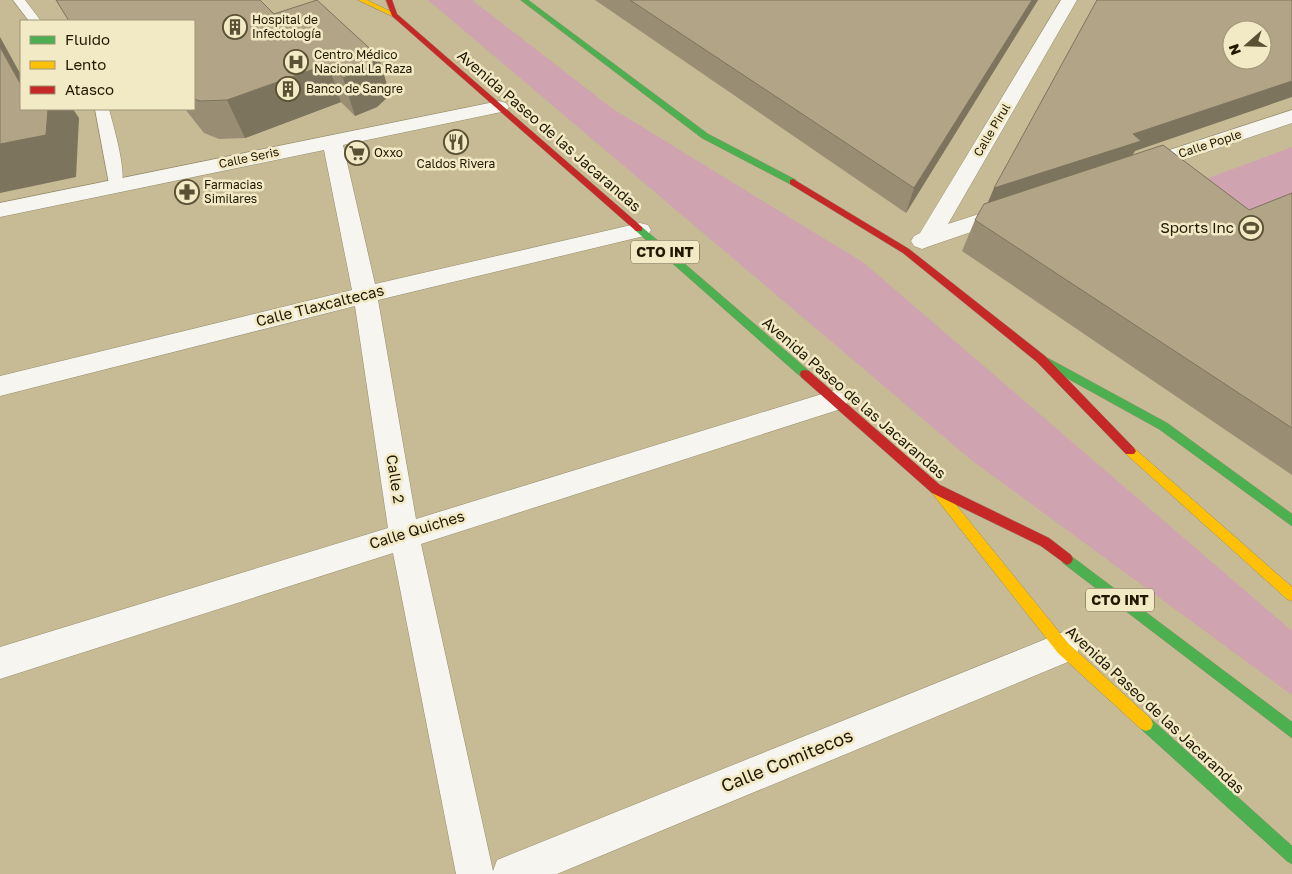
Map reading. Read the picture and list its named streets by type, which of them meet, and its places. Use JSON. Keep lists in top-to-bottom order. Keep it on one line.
{"streets":{"main road":["Avenida Paseo de las Jacarandas","CTO INT"],"street":["Calle Pirul","Calle Pople","Calle Seris","Calle Tlaxcaltecas","Calle 2","Calle Quiches","Calle Comitecos"]},"crossings":[["Avenida Paseo de las Jacarandas","Calle Seris"],["Avenida Paseo de las Jacarandas","CTO INT"],["Avenida Paseo de las Jacarandas","Calle Tlaxcaltecas"],["Avenida Paseo de las Jacarandas","Calle Quiches"],["Avenida Paseo de las Jacarandas","Calle Comitecos"],["Calle Seris","Calle 2"],["Calle Tlaxcaltecas","Calle 2"],["Calle 2","Calle Quiches"]],"places":{"building":["Hospital de Infectología","Banco de Sangre"],"hospital":["Centro Médico Nacional La Raza"],"restaurant":["Caldos Rivera"],"supermarket":["Oxxo"],"pharmacy":["Farmacias Similares"],"sports":["Sports Inc"]},"legend":["Fluido","Lento","Atasco"],"north":"left"}
